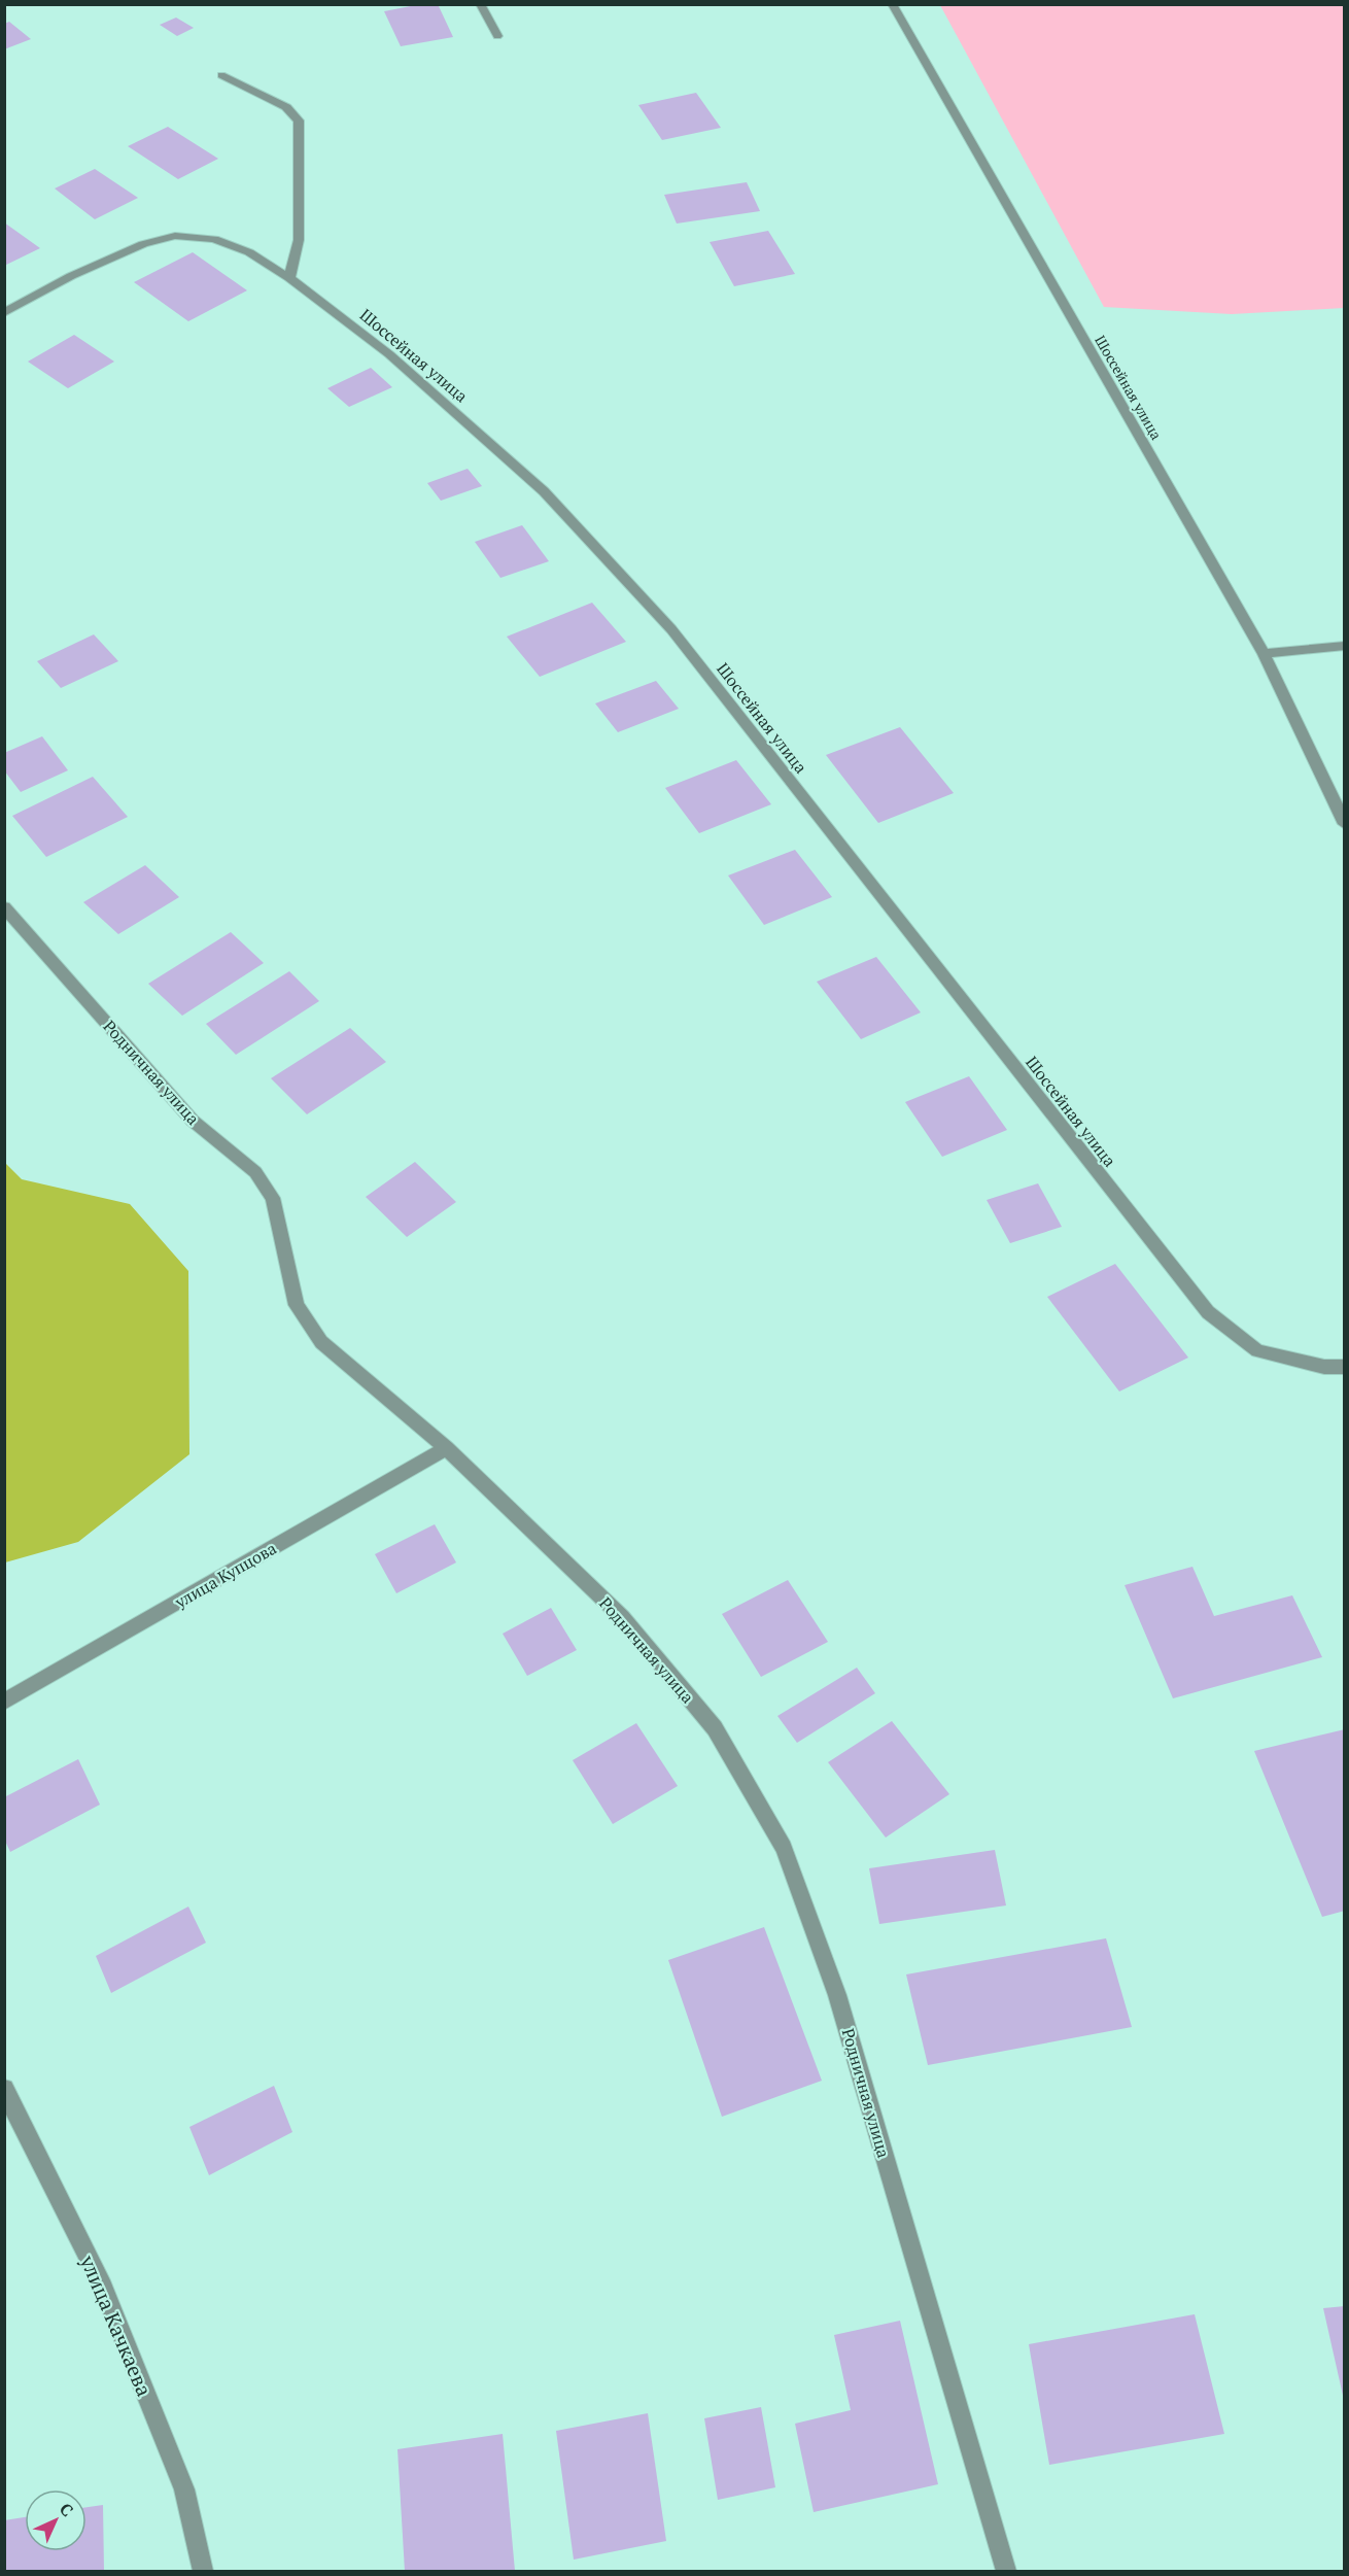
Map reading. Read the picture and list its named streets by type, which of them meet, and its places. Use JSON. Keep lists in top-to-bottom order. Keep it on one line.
{"streets":{"street":["Шоссейная улица","Родничная улица","улица Купцова","улица Качкаева"]},"crossings":[["Родничная улица","улица Купцова"]],"north":"top right"}
